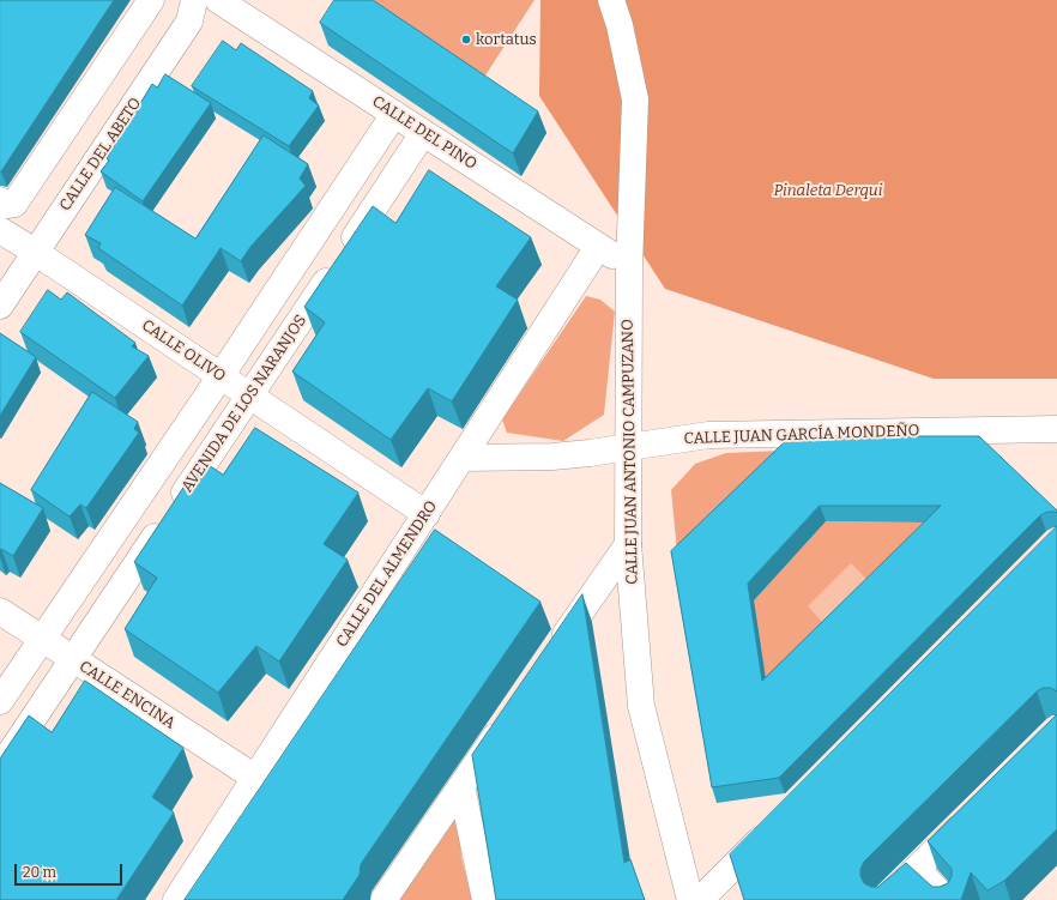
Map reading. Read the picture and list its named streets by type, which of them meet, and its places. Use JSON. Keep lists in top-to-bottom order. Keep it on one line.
{"streets":{"street":["CALLE DEL PINO","CALLE DEL ABETO","CALLE OLIVO","AVENIDA DE LOS NARANJOS","CALLE JUAN GARCÍA MONDEÑO","CALLE JUAN ANTONIO CAMPUZANO","CALLE DEL ALMENDRO","CALLE ENCINA"]},"crossings":[["CALLE DEL PINO","AVENIDA DE LOS NARANJOS"],["CALLE DEL PINO","CALLE JUAN ANTONIO CAMPUZANO"],["CALLE DEL PINO","CALLE DEL ALMENDRO"],["CALLE DEL ABETO","CALLE OLIVO"],["CALLE OLIVO","AVENIDA DE LOS NARANJOS"],["CALLE OLIVO","CALLE DEL ALMENDRO"],["AVENIDA DE LOS NARANJOS","CALLE ENCINA"],["CALLE JUAN GARCÍA MONDEÑO","CALLE JUAN ANTONIO CAMPUZANO"],["CALLE JUAN GARCÍA MONDEÑO","CALLE DEL ALMENDRO"],["CALLE DEL ALMENDRO","CALLE ENCINA"]],"parks":["Pinaleta Derqui"],"places":["kortatus"],"scale_bar":"20 m"}
